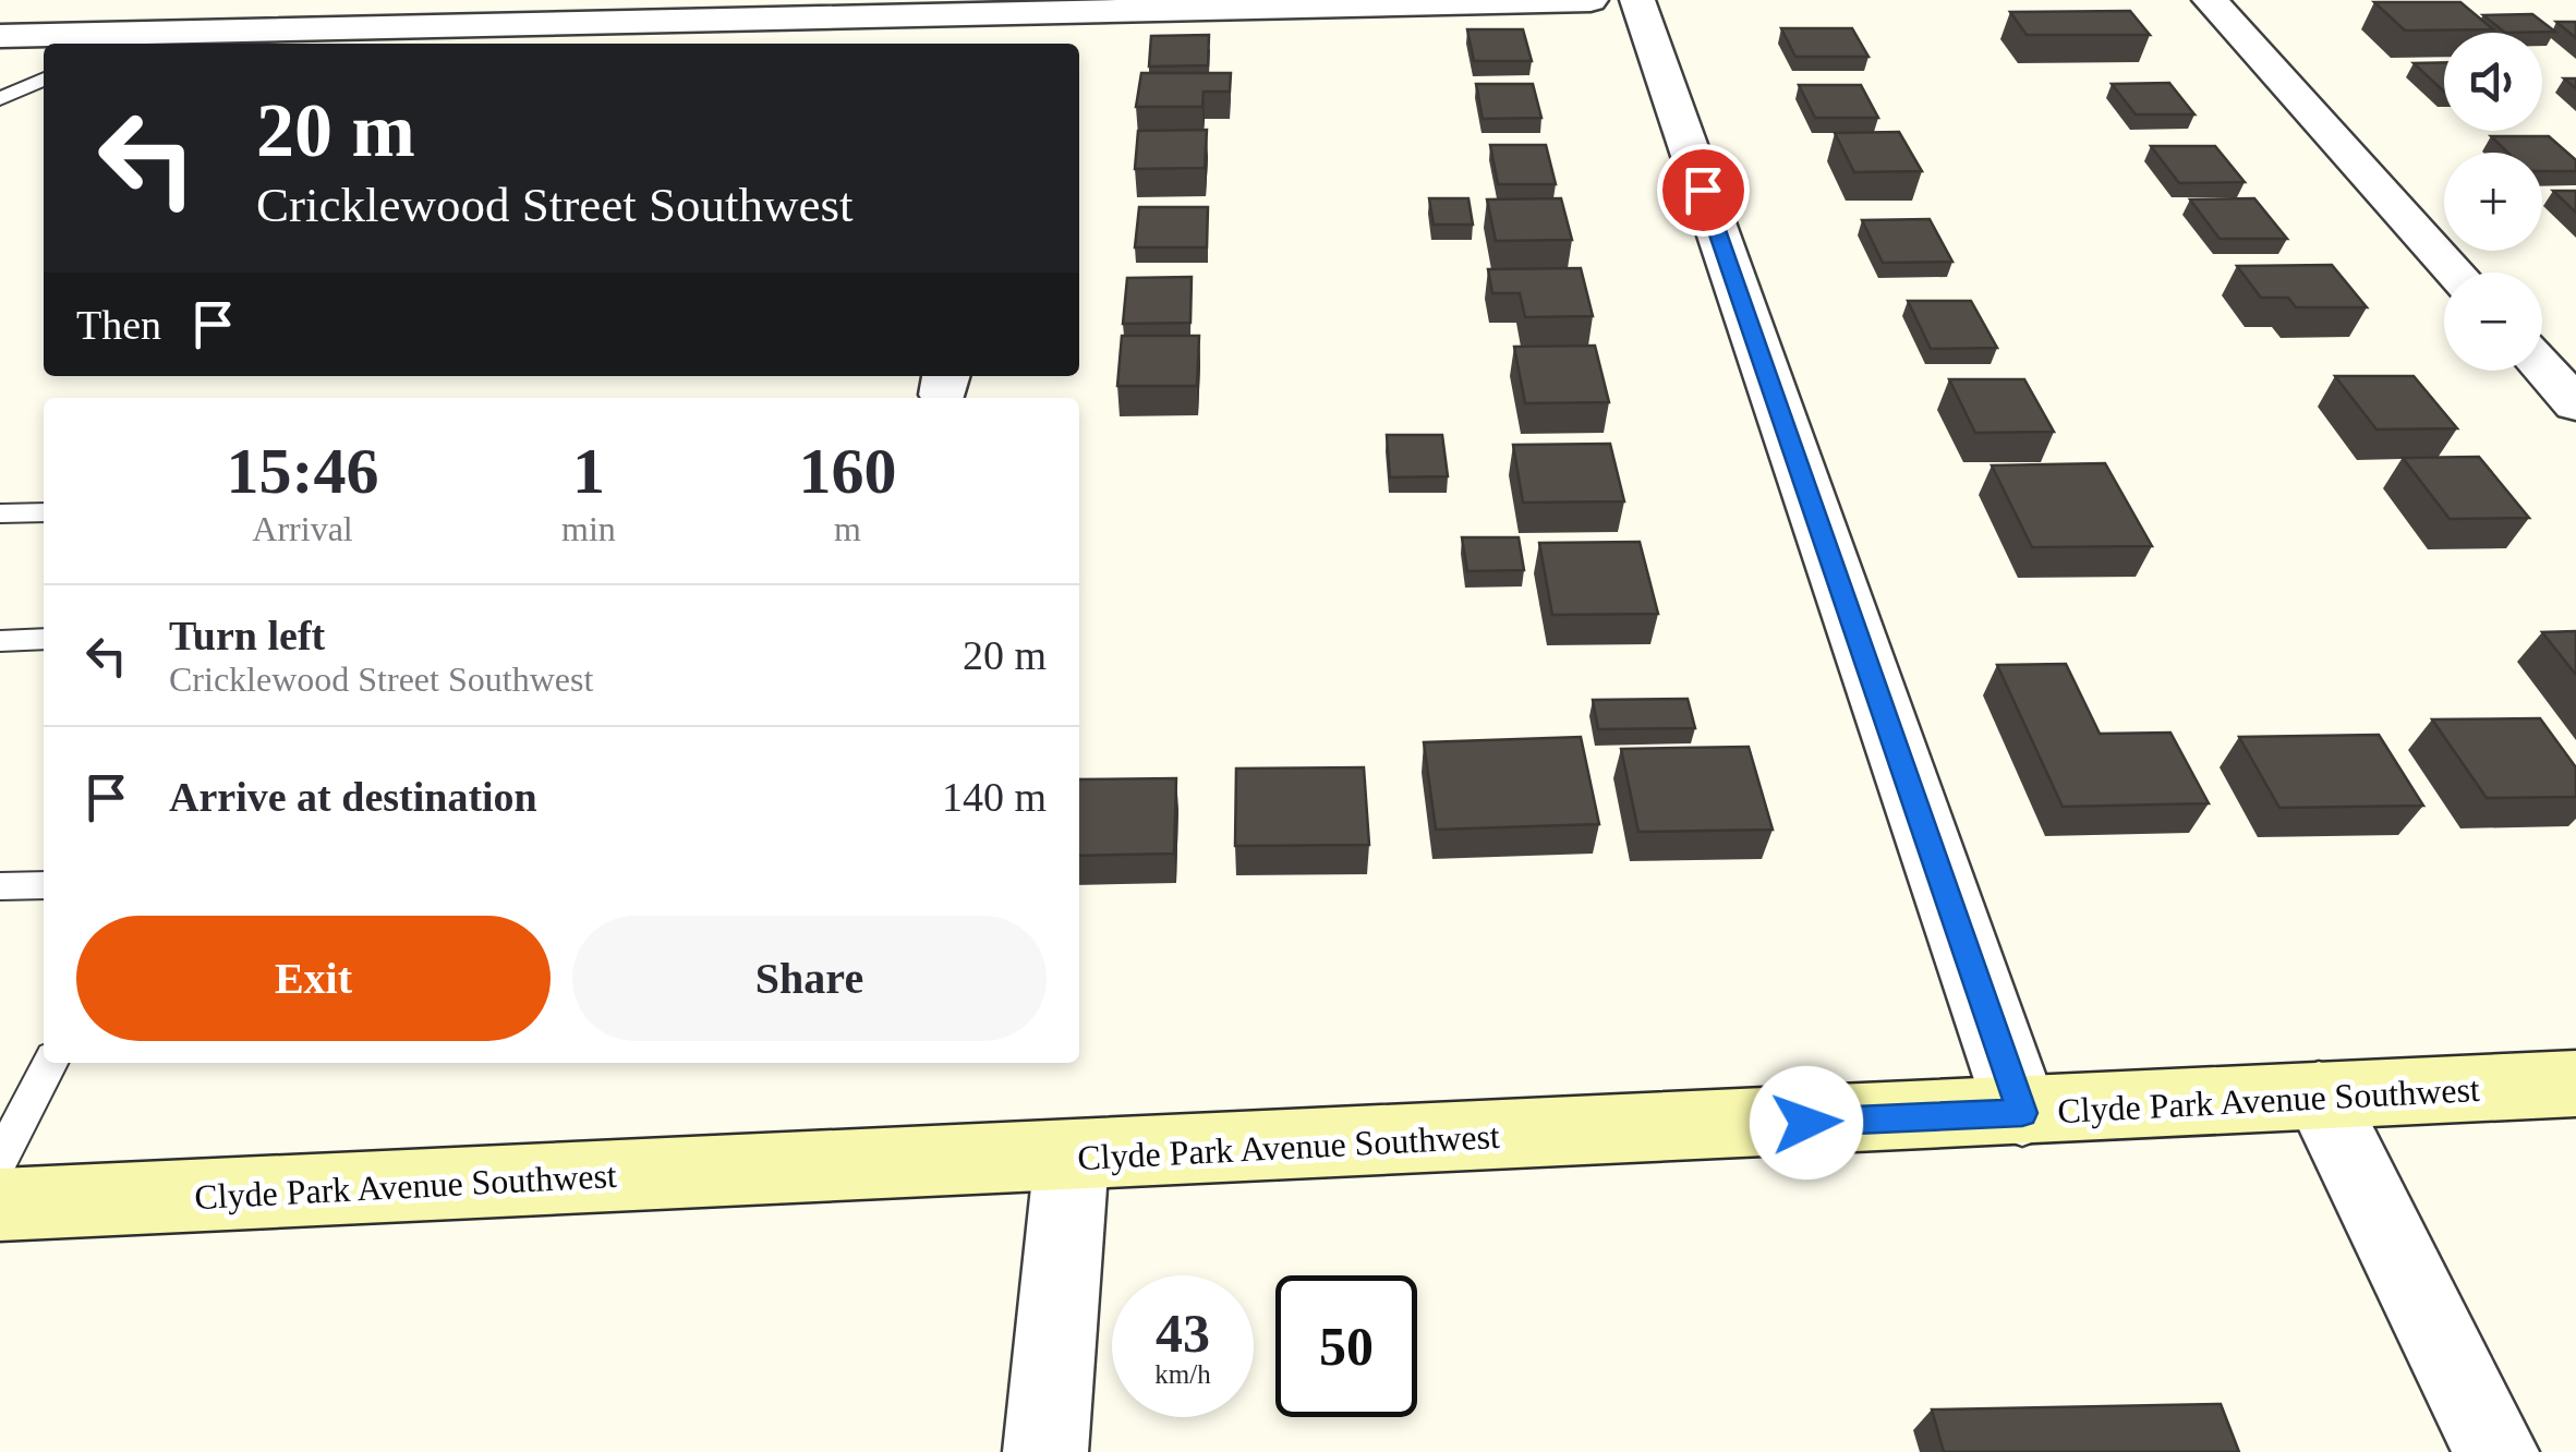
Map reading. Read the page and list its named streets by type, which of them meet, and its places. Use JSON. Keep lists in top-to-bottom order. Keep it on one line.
{"streets":{"main road":["Clyde Park Avenue Southwest"]},"page":{"map_buttons":["+","−"],"turn":["20 m","Cricklewood Street Southwest"],"then":"Then","eta":["15:46","Arrival","1","min","160","m"],"list":[{"name":"Turn left","note":"Cricklewood Street Southwest","value":"20 m"},{"name":"Arrive at destination","value":"140 m"}],"buttons":["Exit","Share"],"speed":"43 km/h","limit":"50"}}
